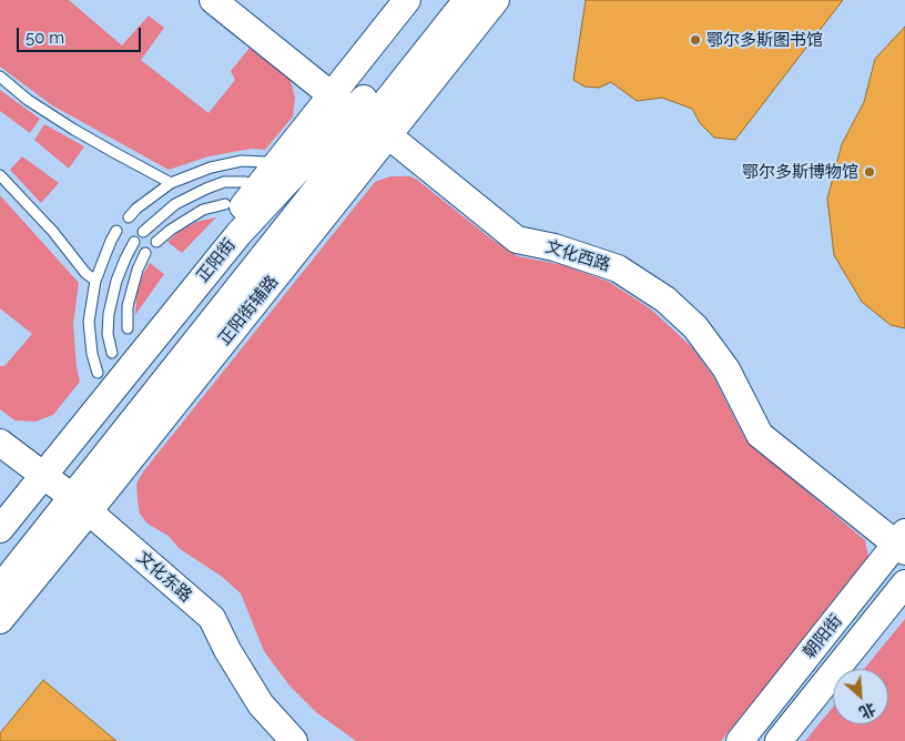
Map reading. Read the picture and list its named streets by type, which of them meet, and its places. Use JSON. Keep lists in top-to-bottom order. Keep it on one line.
{"streets":{"street":["文化西路","正阳街","文化东路","朝阳街"]},"crossings":[["文化西路","正阳街"],["文化西路","朝阳街"],["正阳街","文化东路"]],"places":["鄂尔多斯图书馆","鄂尔多斯博物馆"],"scale_bar":"50 m","north":"bottom right"}
